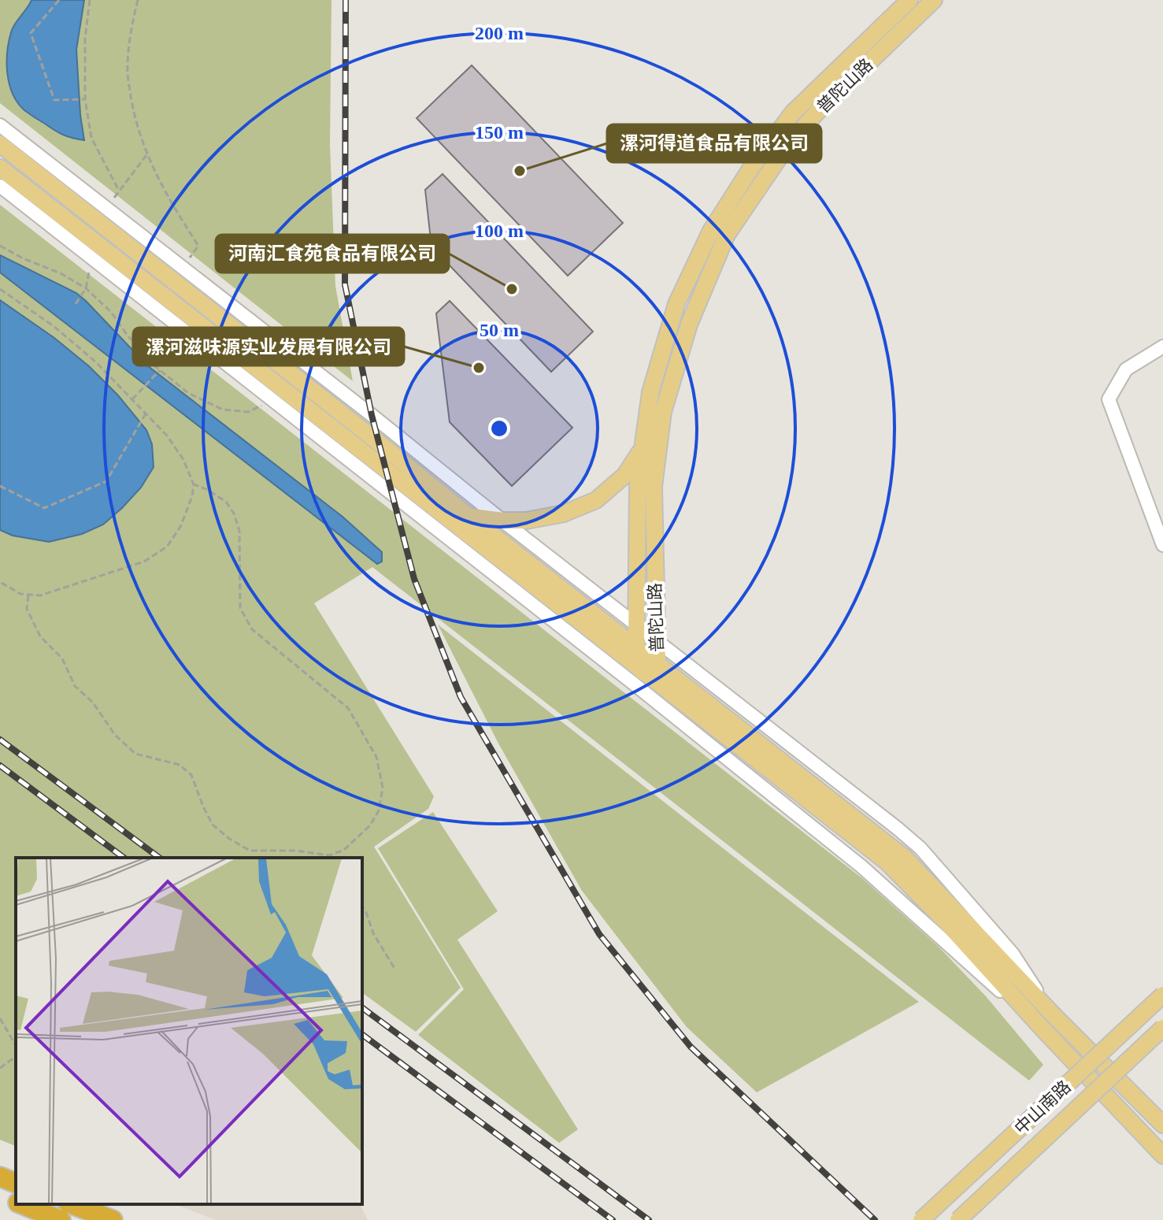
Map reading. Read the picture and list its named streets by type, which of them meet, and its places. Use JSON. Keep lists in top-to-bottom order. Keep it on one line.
{"streets":{"main road":["普陀山路","中山南路"]},"places":["漯河得道食品有限公司","河南汇食苑食品有限公司","漯河滋味源实业发展有限公司"],"rings":["200 m","150 m","100 m","50 m"]}
